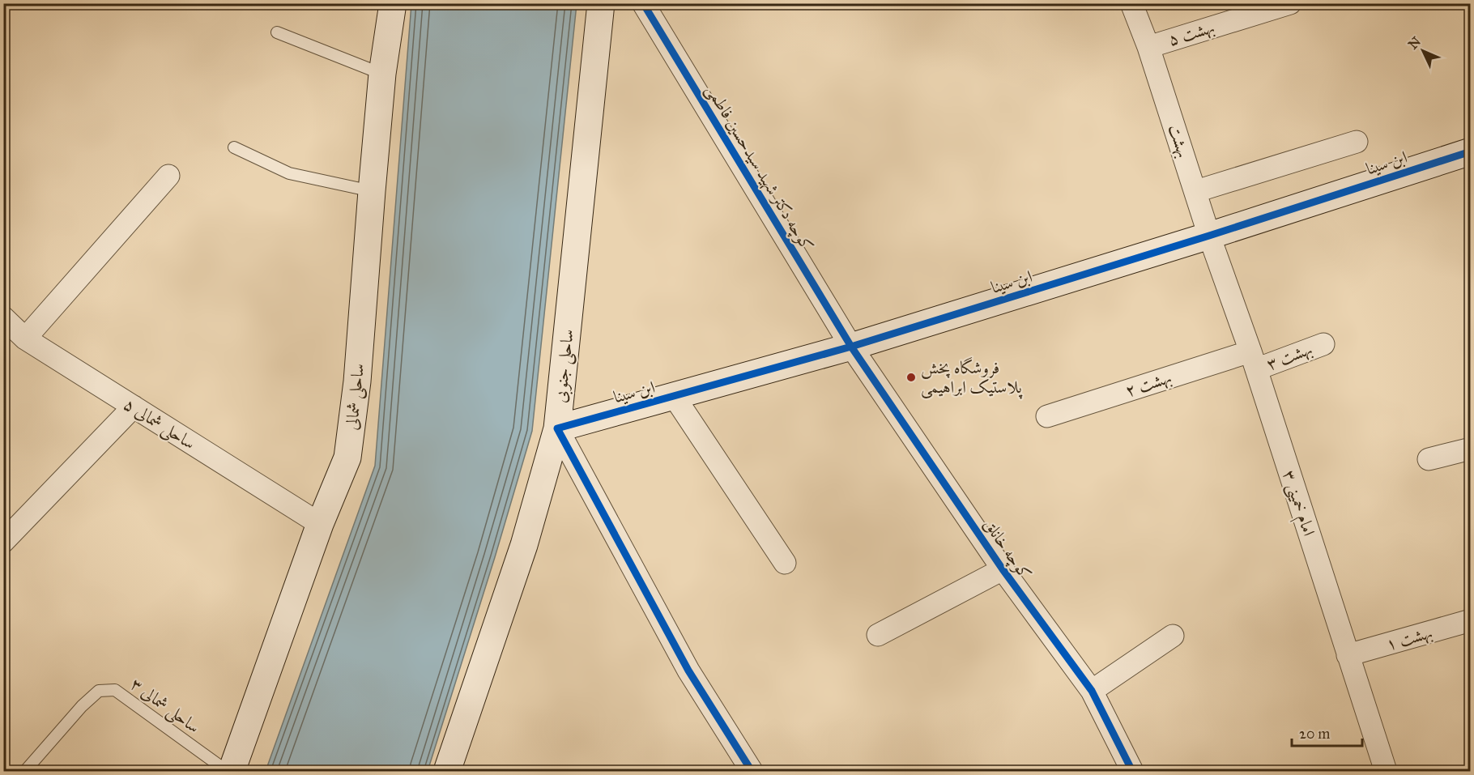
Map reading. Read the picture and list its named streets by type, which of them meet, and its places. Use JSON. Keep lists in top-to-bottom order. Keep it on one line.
{"streets":{"street":["بهشت ۵","بهشت","ابن سینا","کوچه دکتر شهید سیدحسین فاطمی","بهشت ۳","ساحلی جنوبی","بهشت ۲","ساحلی شمالی","ساحلی شمالی ۵","امام خمینی ۳","کوچه خانلق","بهشت ۱"],"lane":["ساحلی شمالی ۳"]},"crossings":[["بهشت ۵","بهشت"],["بهشت","ابن سینا"],["بهشت","امام خمینی ۳"],["ابن سینا","کوچه دکتر شهید سیدحسین فاطمی"],["ابن سینا","ساحلی جنوبی"],["ابن سینا","امام خمینی ۳"],["ابن سینا","کوچه خانلق"],["کوچه دکتر شهید سیدحسین فاطمی","کوچه خانلق"],["بهشت ۳","بهشت ۲"],["بهشت ۳","امام خمینی ۳"],["بهشت ۲","امام خمینی ۳"],["ساحلی شمالی","ساحلی شمالی ۵"],["امام خمینی ۳","بهشت ۱"]],"places":["فروشگاه پخش پلاستیک ابراهیمی"],"scale_bar":"20 m","north":"top left"}
